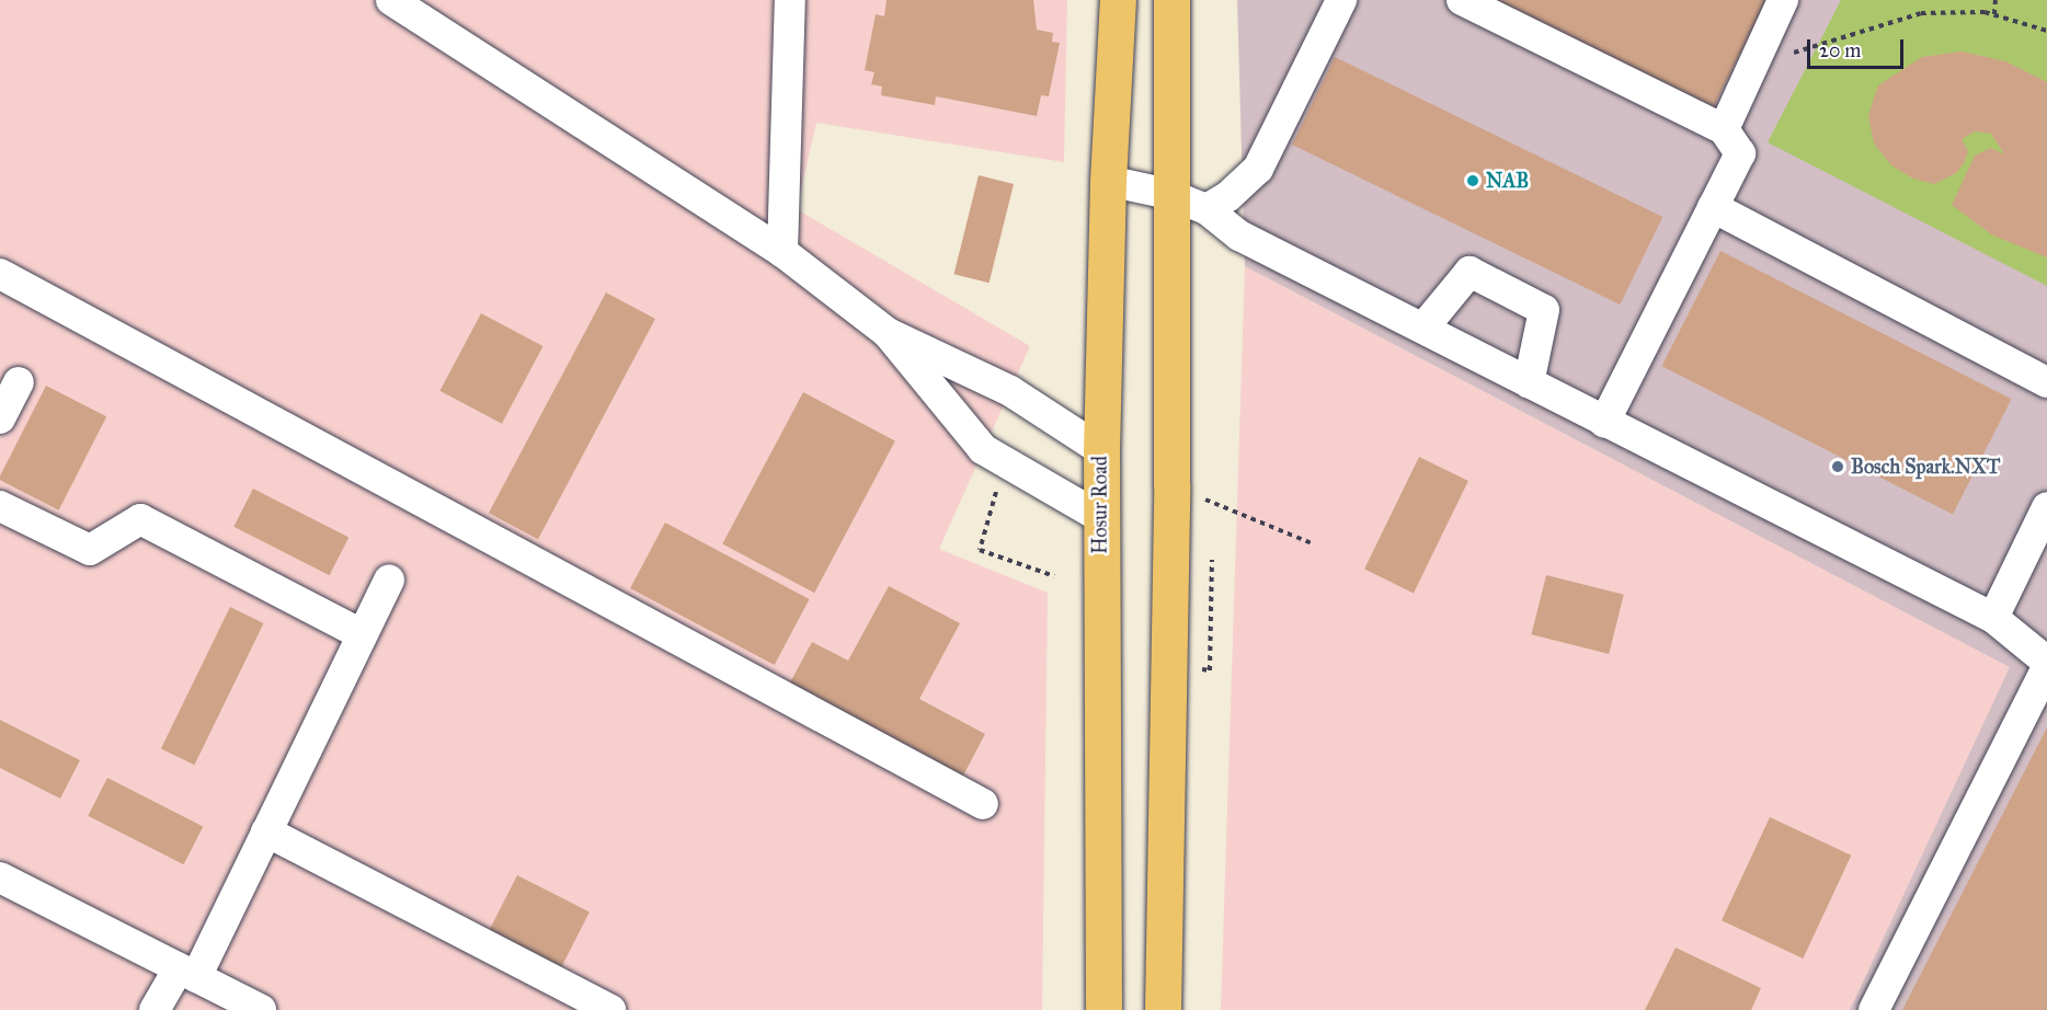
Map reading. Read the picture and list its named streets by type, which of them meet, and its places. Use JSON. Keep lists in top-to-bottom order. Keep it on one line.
{"streets":{"main road":["Hosur Road"]},"places":["NAB","Bosch Spark.NXT"],"scale_bar":"20 m"}
